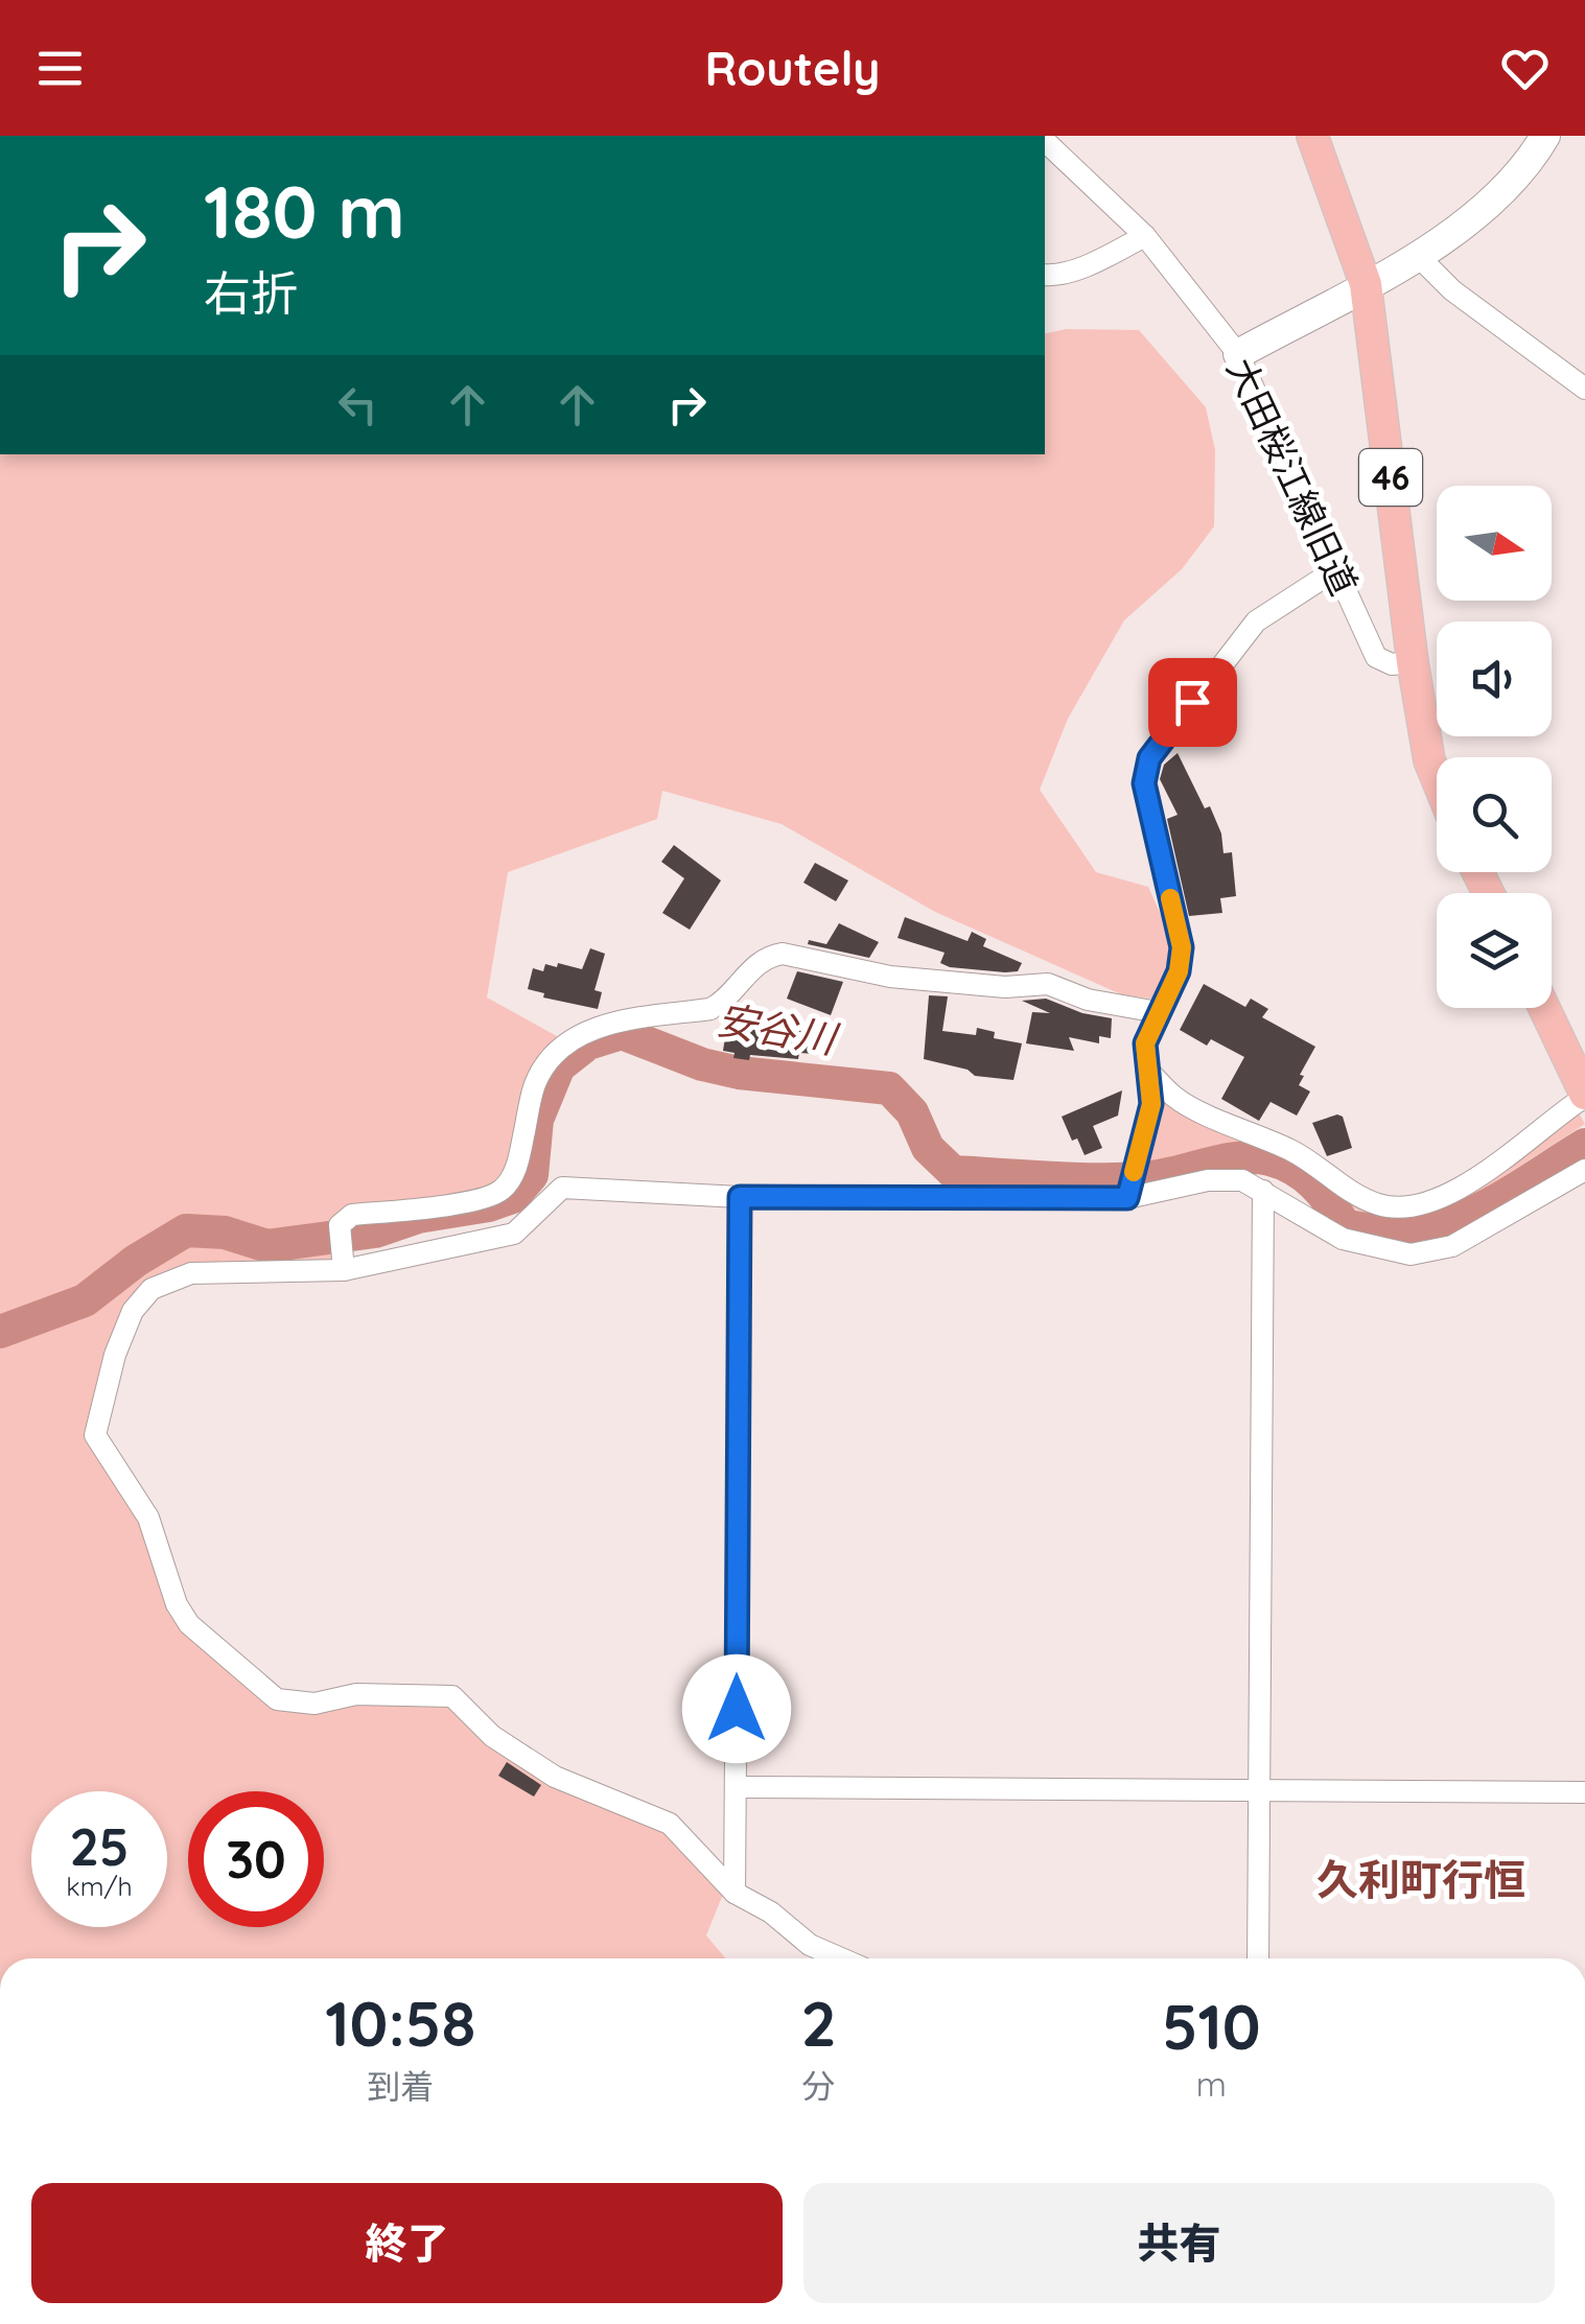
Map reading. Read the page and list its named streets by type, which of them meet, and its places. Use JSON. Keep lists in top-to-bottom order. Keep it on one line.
{"streets":{"main road":["46"],"street":["大田桜江線旧道"]},"crossings":[["大田桜江線旧道","46"]],"districts":["久利町行恒"],"water":["安谷川"],"north":"right","page":{"header":"Routely","turn":["180 m","右折"],"speed":"25 km/h","limit":"30","eta":["10:58","到着","2","分","510","m"],"buttons":["終了","共有"]}}
